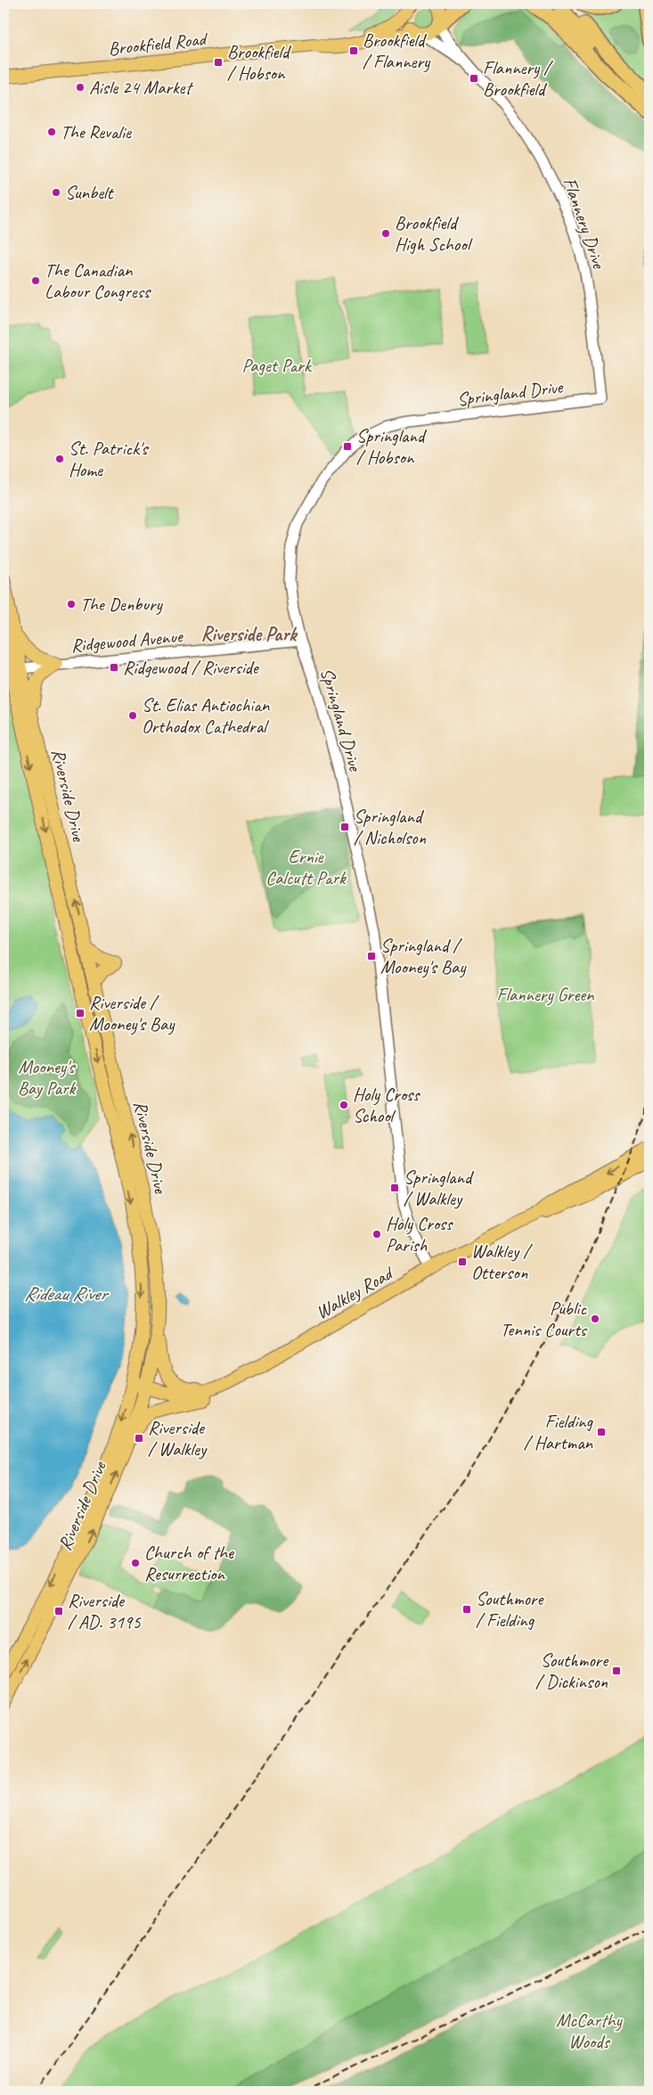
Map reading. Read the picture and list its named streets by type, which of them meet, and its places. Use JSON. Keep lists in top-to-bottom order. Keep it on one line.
{"streets":{"main road":["Brookfield Road","Riverside Drive","Walkley Road"],"street":["Flannery Drive","Springland Drive","Ridgewood Avenue"]},"crossings":[["Brookfield Road","Flannery Drive"],["Flannery Drive","Springland Drive"],["Springland Drive","Ridgewood Avenue"],["Springland Drive","Walkley Road"],["Ridgewood Avenue","Riverside Drive"],["Riverside Drive","Walkley Road"]],"districts":["Riverside Park"],"water":["Rideau River"],"parks":["Paget Park","Ernie Calcutt Park","Flannery Green","Mooney's Bay Park","McCarthy Woods"],"places":{"transit":["Brookfield / Flannery","Brookfield / Hobson","Flannery / Brookfield","Springland / Hobson","Ridgewood / Riverside","Springland / Nicholson","Springland / Mooney's Bay","Riverside / Mooney's Bay","Springland / Walkley","Walkley / Otterson","Fielding / Hartman","Riverside / Walkley","Southmore / Fielding","Riverside / AD. 3195","Southmore / Dickinson"],"other":["Aisle 24 Market","The Revalie","Sunbelt","Brookfield High School","The Canadian Labour Congress","St. Patrick's Home","The Denbury","St. Elias Antiochian Orthodox Cathedral","Holy Cross School","Holy Cross Parish","Public Tennis Courts","Church of the Resurrection"]}}
